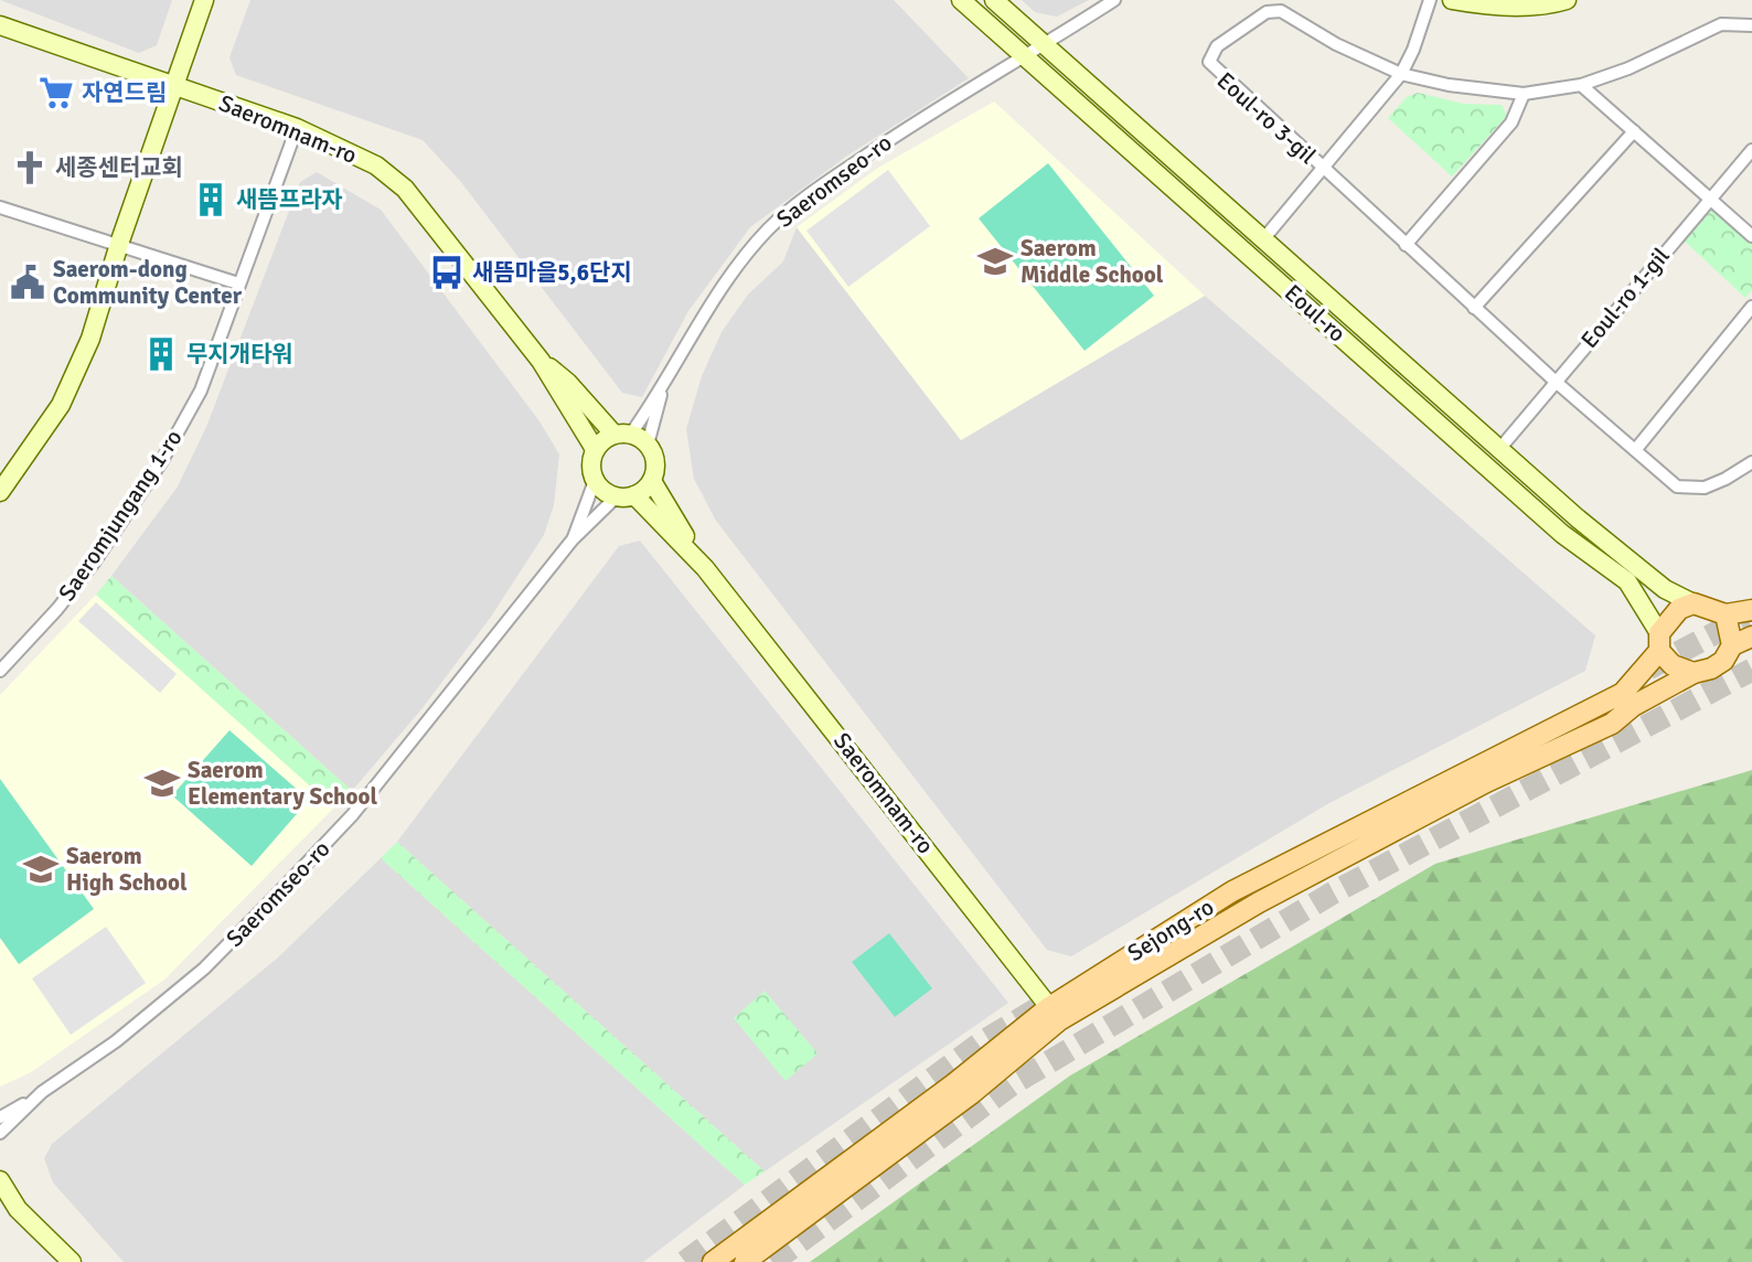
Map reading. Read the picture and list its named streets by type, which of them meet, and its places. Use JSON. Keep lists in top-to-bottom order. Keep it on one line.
{"streets":{"main road":["Sejong-ro"],"street":["Eoul-ro 3-gil","Saeromnam-ro","Saeromseo-ro","Eoul-ro 1-gil","Eoul-ro","Saeromjungang 1-ro"]},"crossings":[["Eoul-ro 3-gil","Eoul-ro 1-gil"],["Saeromnam-ro","Saeromjungang 1-ro"],["Saeromnam-ro","Sejong-ro"],["Saeromseo-ro","Eoul-ro"],["Eoul-ro 1-gil","Eoul-ro"],["Eoul-ro","Sejong-ro"]],"places":{"supermarket":["자연드림"],"church":["세종센터교회"],"building":["새뜸프라자","무지개타워"],"school or university":["Saerom Middle School","Saerom Elementary School","Saerom High School"],"bus stop":["새뜸마을5,6단지"],"public building":["Saerom-dong Community Center"]}}
